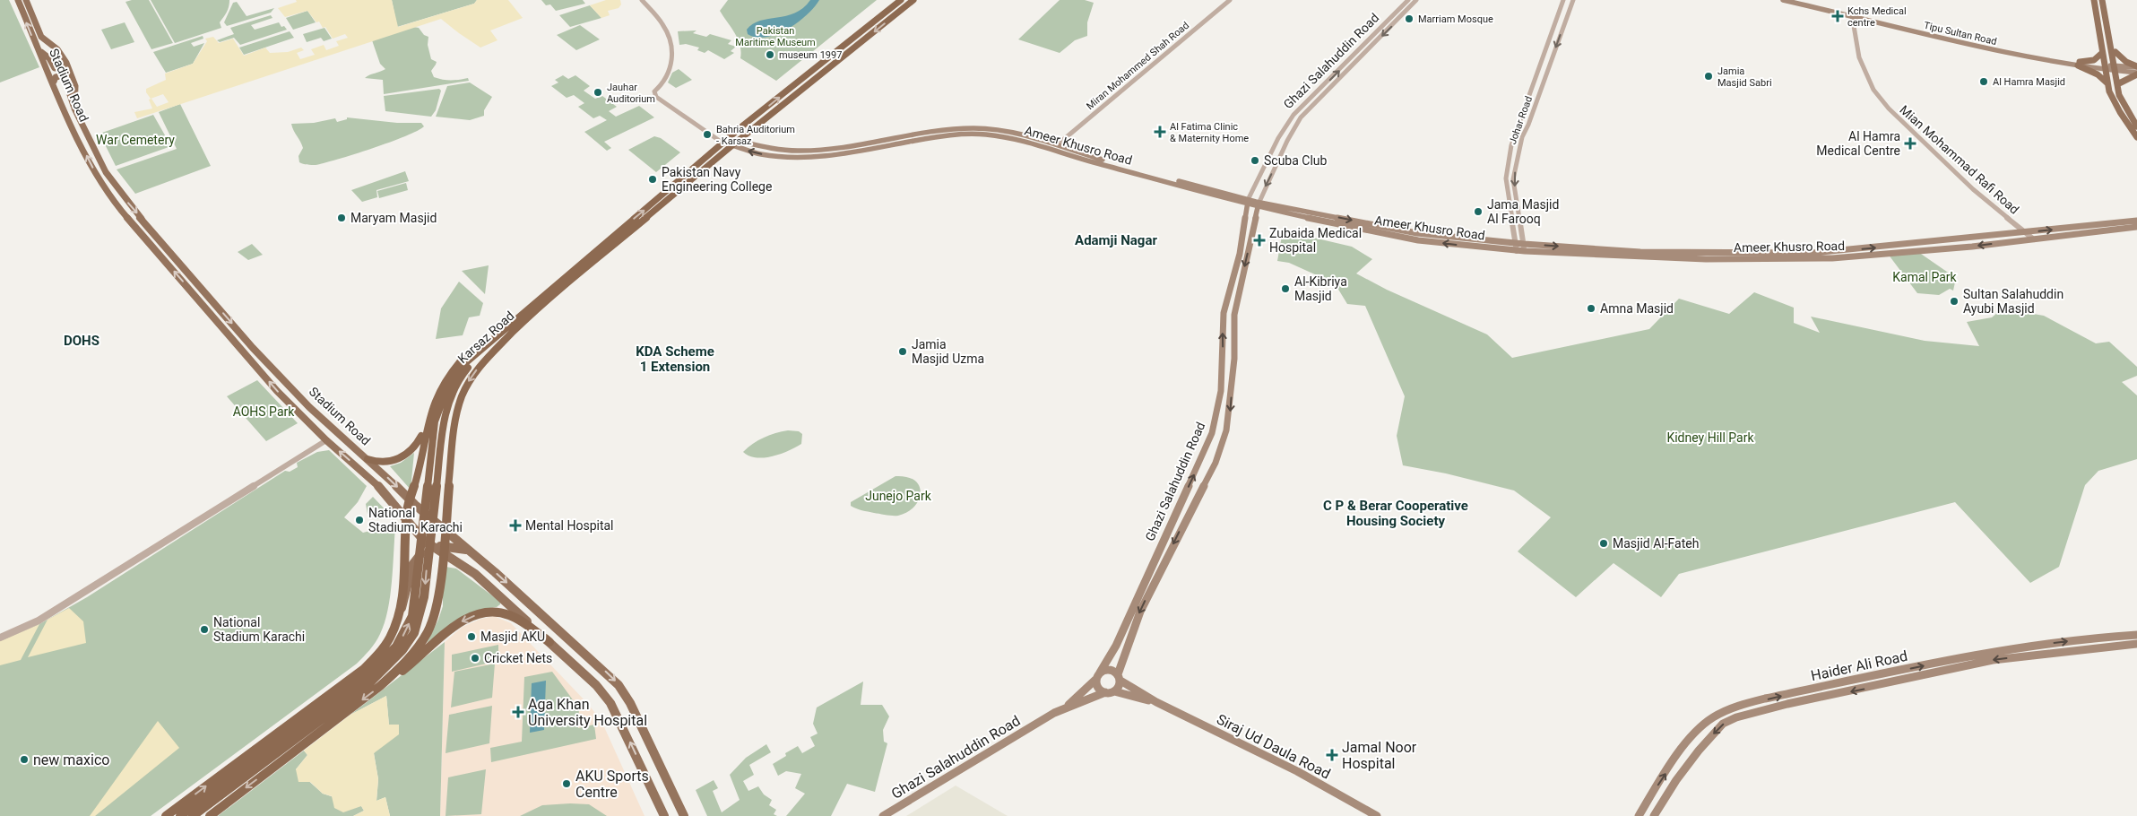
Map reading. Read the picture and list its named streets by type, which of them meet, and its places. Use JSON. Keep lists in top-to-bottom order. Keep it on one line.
{"streets":{"highway":["Karsaz Road"],"main road":["Tipu Sultan Road","Ghazi Salahuddin Road","Stadium Road","Ameer Khusro Road","Haider Ali Road","Siraj Ud Daula Road"],"street":["Miran Mohammed Shah Road","Johar Road","Mian Mohammad Rafi Road"]},"crossings":[["Tipu Sultan Road","Mian Mohammad Rafi Road"],["Ghazi Salahuddin Road","Ameer Khusro Road"],["Ghazi Salahuddin Road","Siraj Ud Daula Road"],["Miran Mohammed Shah Road","Ameer Khusro Road"],["Johar Road","Ameer Khusro Road"],["Ameer Khusro Road","Mian Mohammad Rafi Road"]],"districts":["Adamji Nagar","DOHS","KDA Scheme 1 Extension","C P & Berar Cooperative Housing Society"],"parks":["Pakistan Maritime Museum","War Cemetery","Kamal Park","AOHS Park","Kidney Hill Park","Junejo Park"],"places":{"health":["Kchs Medical centre","Al Fatima Clinic & Maternity Home","Al Hamra Medical Centre","Zubaida Medical Hospital","Mental Hospital","Aga Khan University Hospital","Jamal Noor Hospital"],"other":["Marriam Mosque","museum 1997","Jamia Masjid Sabri","Al Hamra Masjid","Jauhar Auditorium","Bahria Auditorium - Karsaz","Scuba Club","Pakistan Navy Engineering College","Jama Masjid Al Farooq","Maryam Masjid","Al-Kibriya Masjid","Sultan Salahuddin Ayubi Masjid","Amna Masjid","Jamia Masjid Uzma","National Stadium, Karachi","Masjid Al-Fateh","National Stadium Karachi","Masjid AKU","Cricket Nets","new maxico","AKU Sports Centre"]}}
